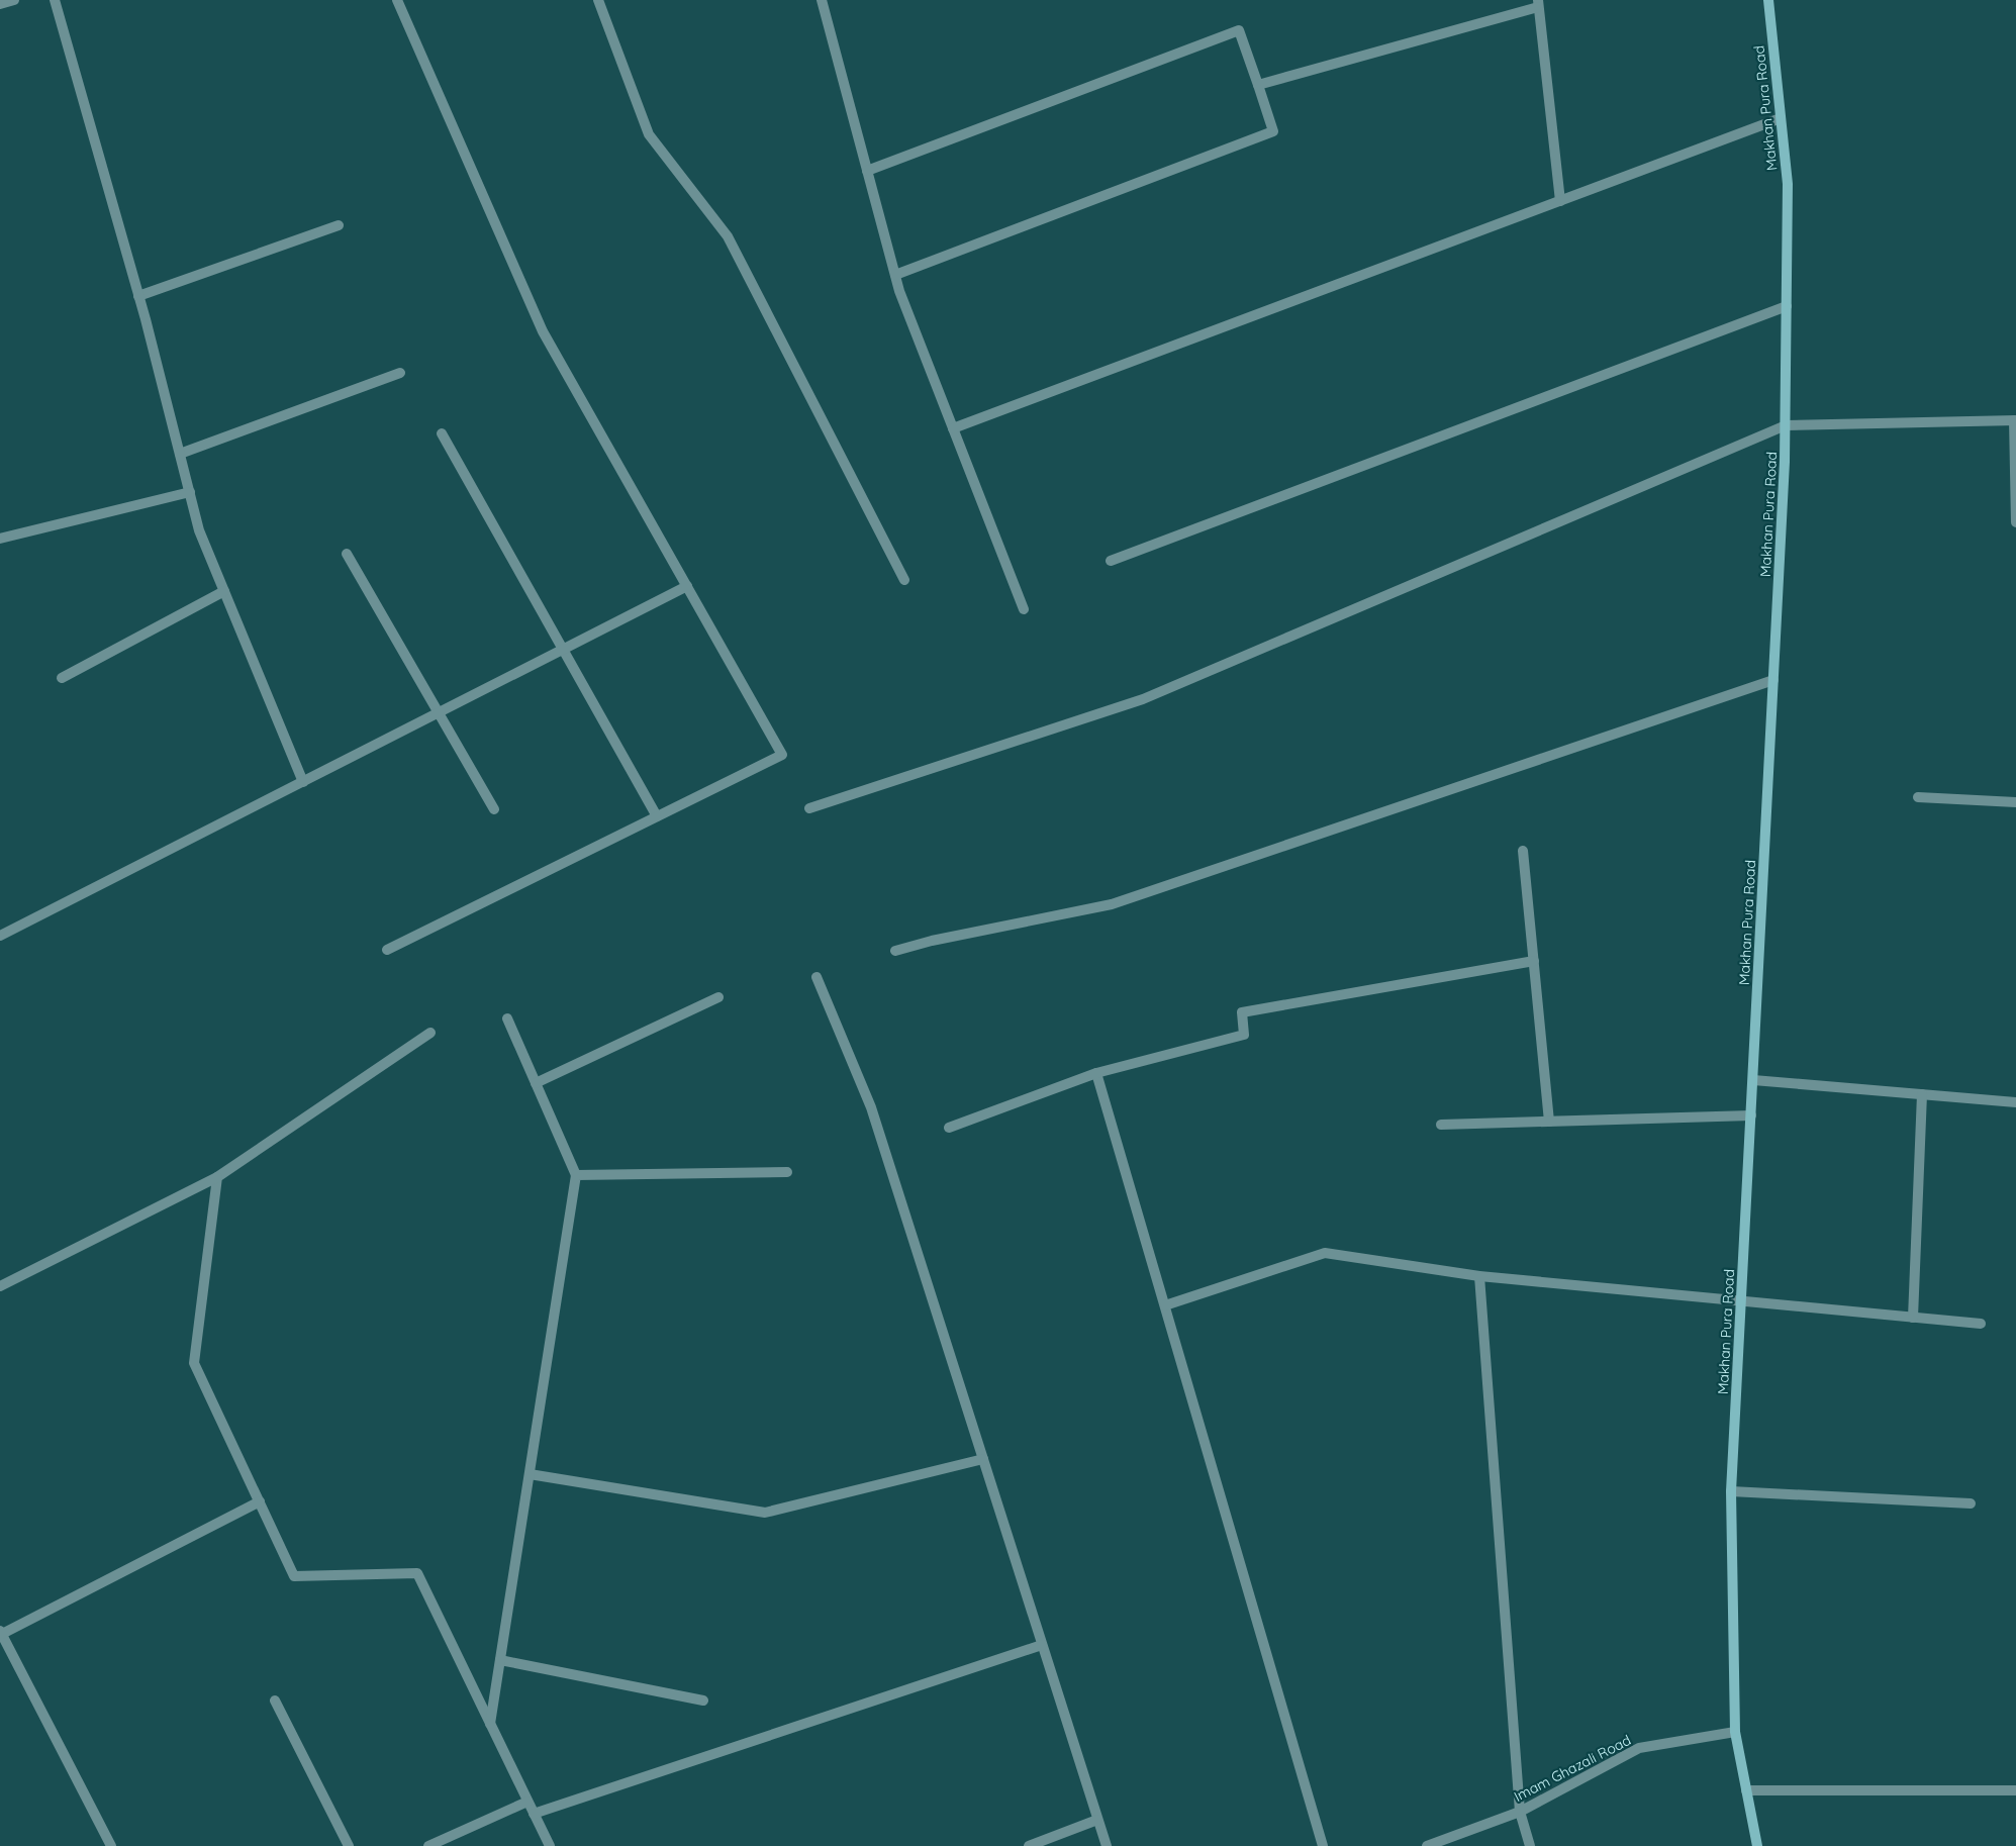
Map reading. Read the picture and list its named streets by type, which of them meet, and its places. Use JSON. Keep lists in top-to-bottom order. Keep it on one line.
{"streets":{"street":["Makhan Pura Road","Imam Ghazali Road"]},"crossings":[["Makhan Pura Road","Imam Ghazali Road"]]}
